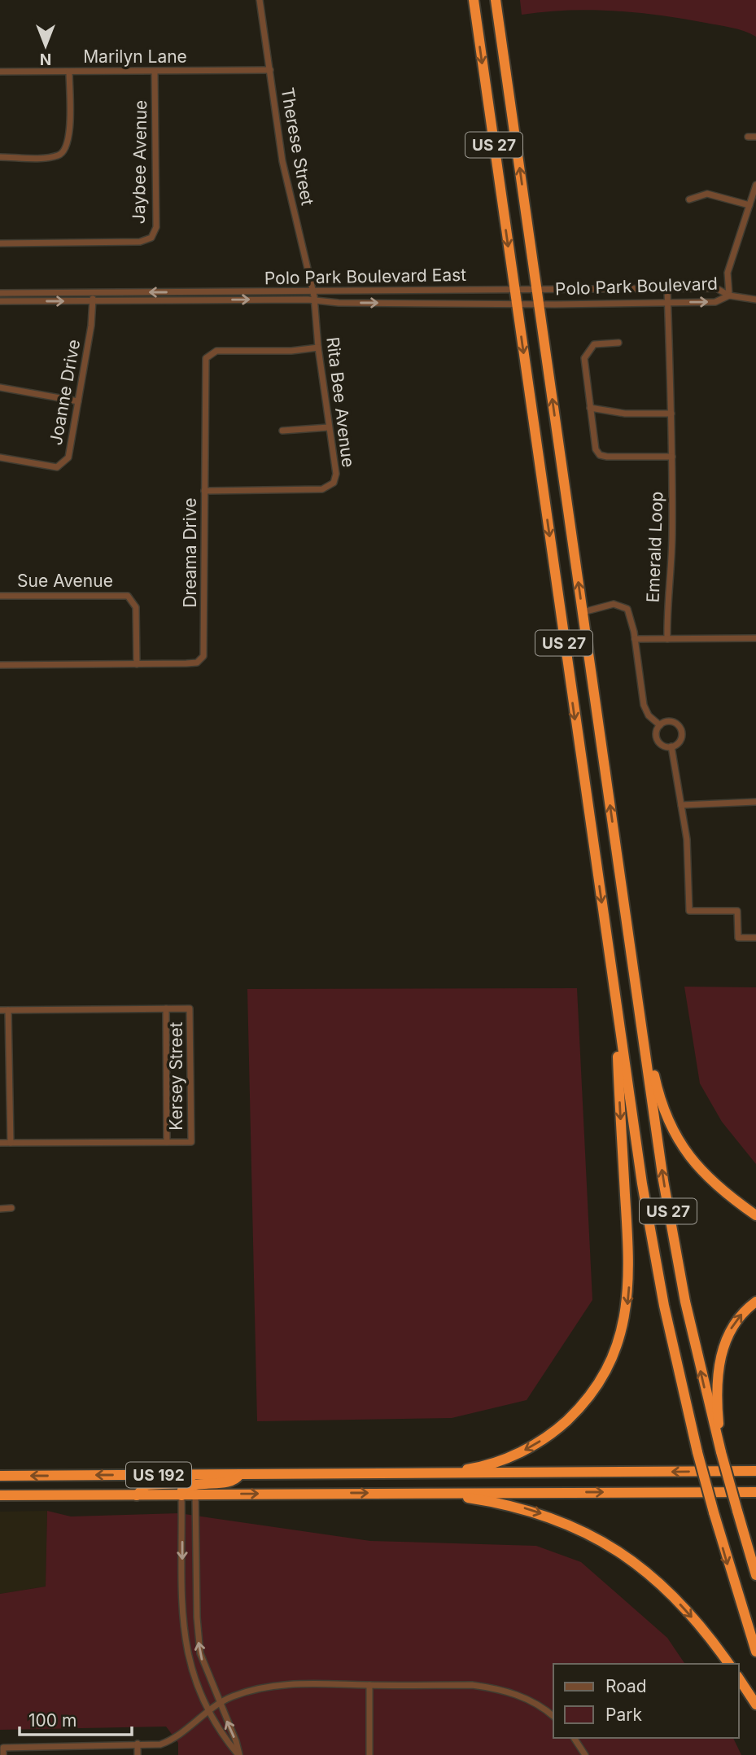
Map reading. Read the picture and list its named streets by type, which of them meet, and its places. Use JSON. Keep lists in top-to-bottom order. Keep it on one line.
{"streets":{"highway":["US 27","US 192"],"street":["Marilyn Lane","Therese Street","Jaybee Avenue","Polo Park Boulevard East","Polo Park Boulevard","Joanne Drive","Rita Bee Avenue","Emerald Loop","Dreama Drive","Sue Avenue","Kersey Street"]},"crossings":[["Marilyn Lane","Therese Street"],["Marilyn Lane","Jaybee Avenue"],["US 27","Polo Park Boulevard East"],["US 27","Polo Park Boulevard"],["Therese Street","Polo Park Boulevard East"],["Therese Street","Rita Bee Avenue"],["Polo Park Boulevard East","Polo Park Boulevard"],["Polo Park Boulevard East","Joanne Drive"],["Polo Park Boulevard East","Rita Bee Avenue"],["Polo Park Boulevard East","Emerald Loop"],["Polo Park Boulevard","Emerald Loop"],["Rita Bee Avenue","Dreama Drive"],["Dreama Drive","Sue Avenue"]],"legend":["Road","Park"],"scale_bar":"100 m","north":"bottom"}
